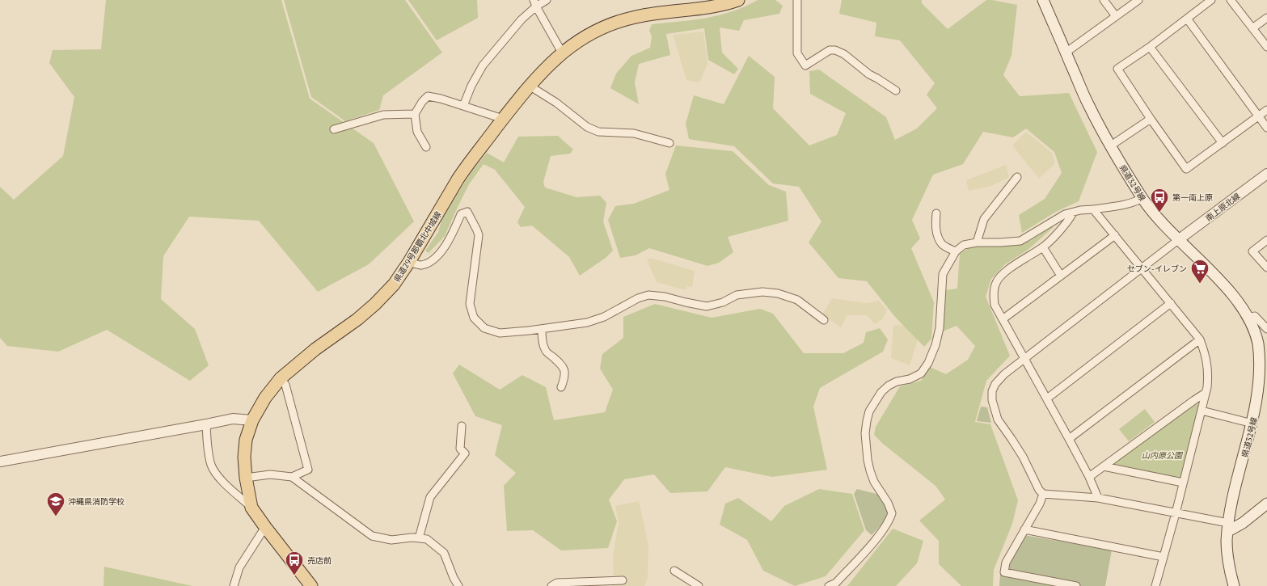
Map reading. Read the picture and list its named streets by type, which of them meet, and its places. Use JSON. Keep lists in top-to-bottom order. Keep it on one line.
{"streets":{"main road":["県道32号線","県道29号那覇北中城線"],"street":["南上原北線"]},"crossings":[["県道32号線","南上原北線"]],"parks":["山内原公園"],"places":{"bus stop":["第一南上原","売店前"],"supermarket":["セブン-イレブン"],"school or university":["沖縄県消防学校"]}}
